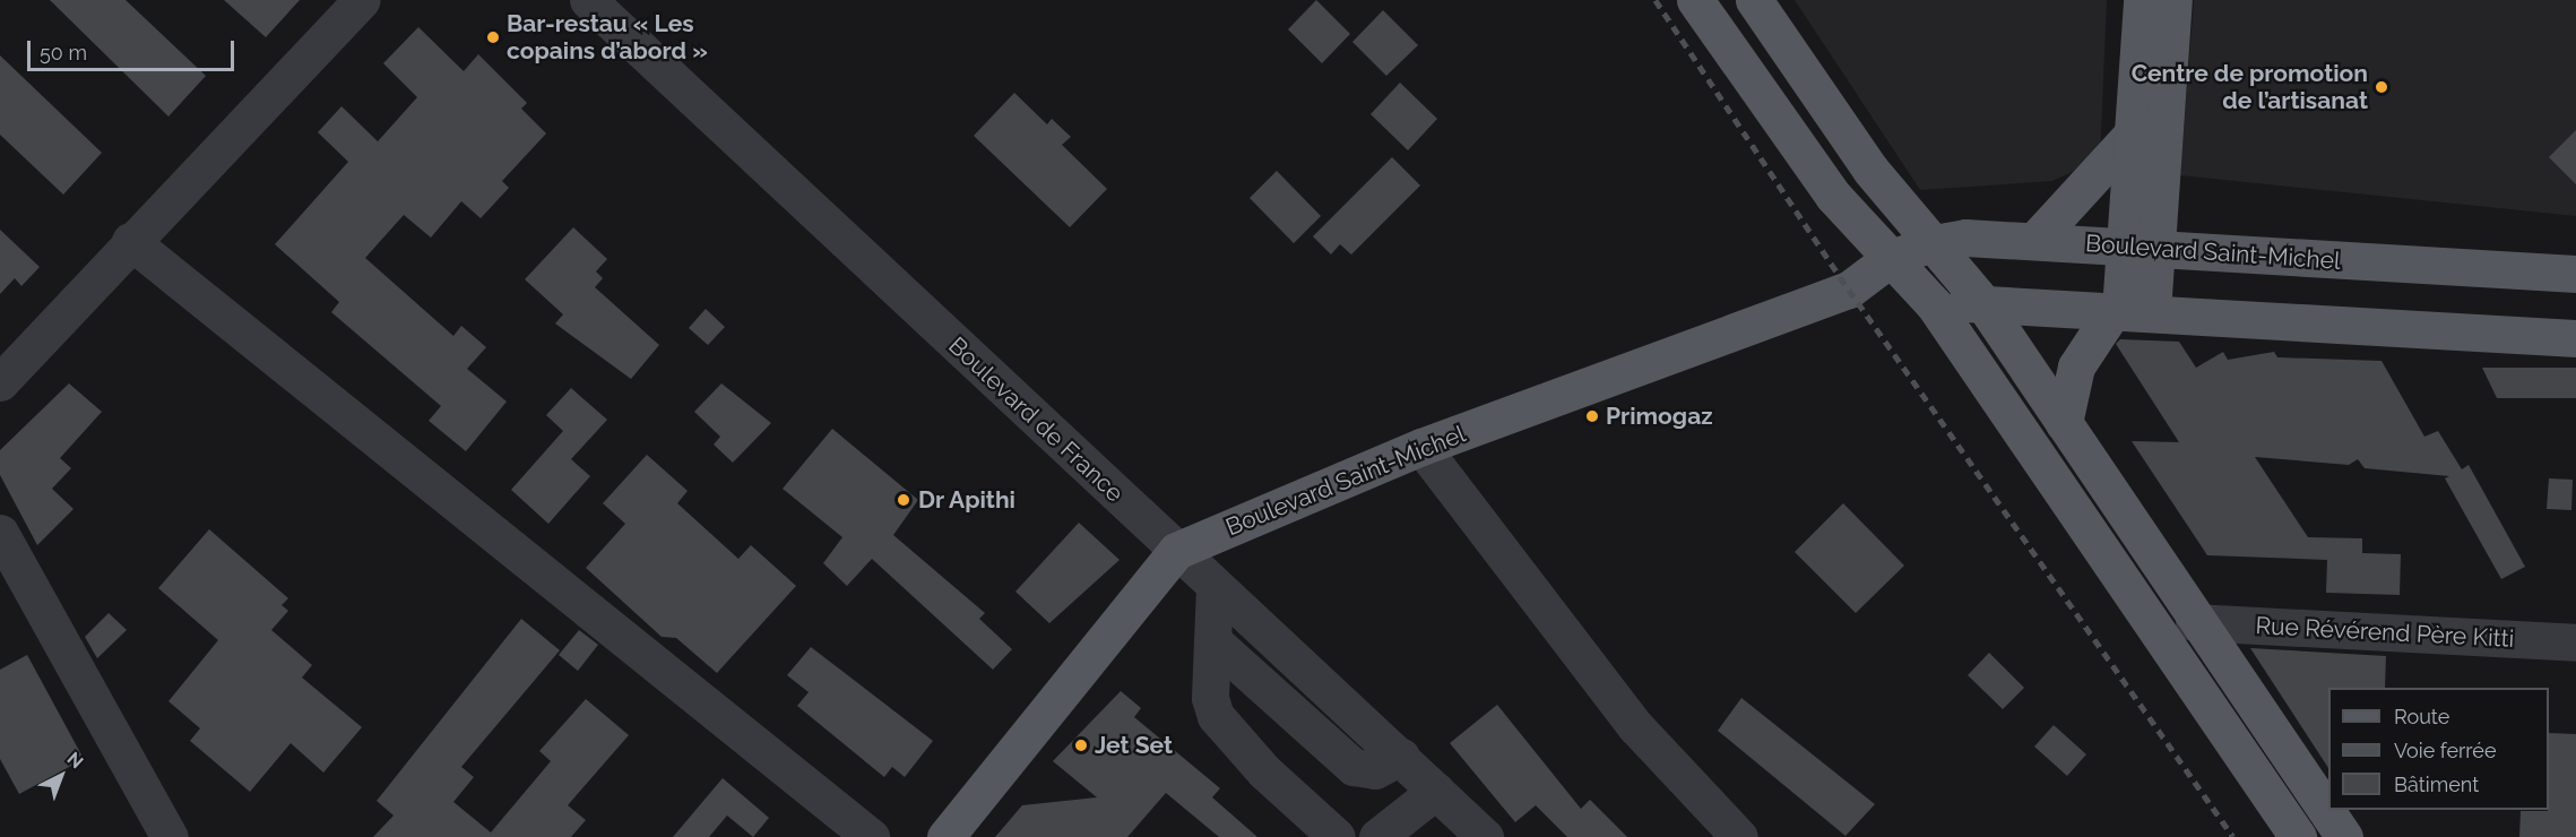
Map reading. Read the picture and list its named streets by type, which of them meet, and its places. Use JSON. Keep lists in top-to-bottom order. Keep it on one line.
{"streets":{"main road":["Boulevard Saint-Michel"],"street":["Boulevard de France","Rue Révérend Père Kitti"]},"crossings":[["Boulevard Saint-Michel","Boulevard de France"]],"places":["Bar-restau « Les copains d’abord »","Centre de promotion de l’artisanat","Primogaz","Dr Apithi","Jet Set"],"legend":["Route","Voie ferrée","Bâtiment"],"scale_bar":"50 m","north":"top right"}
